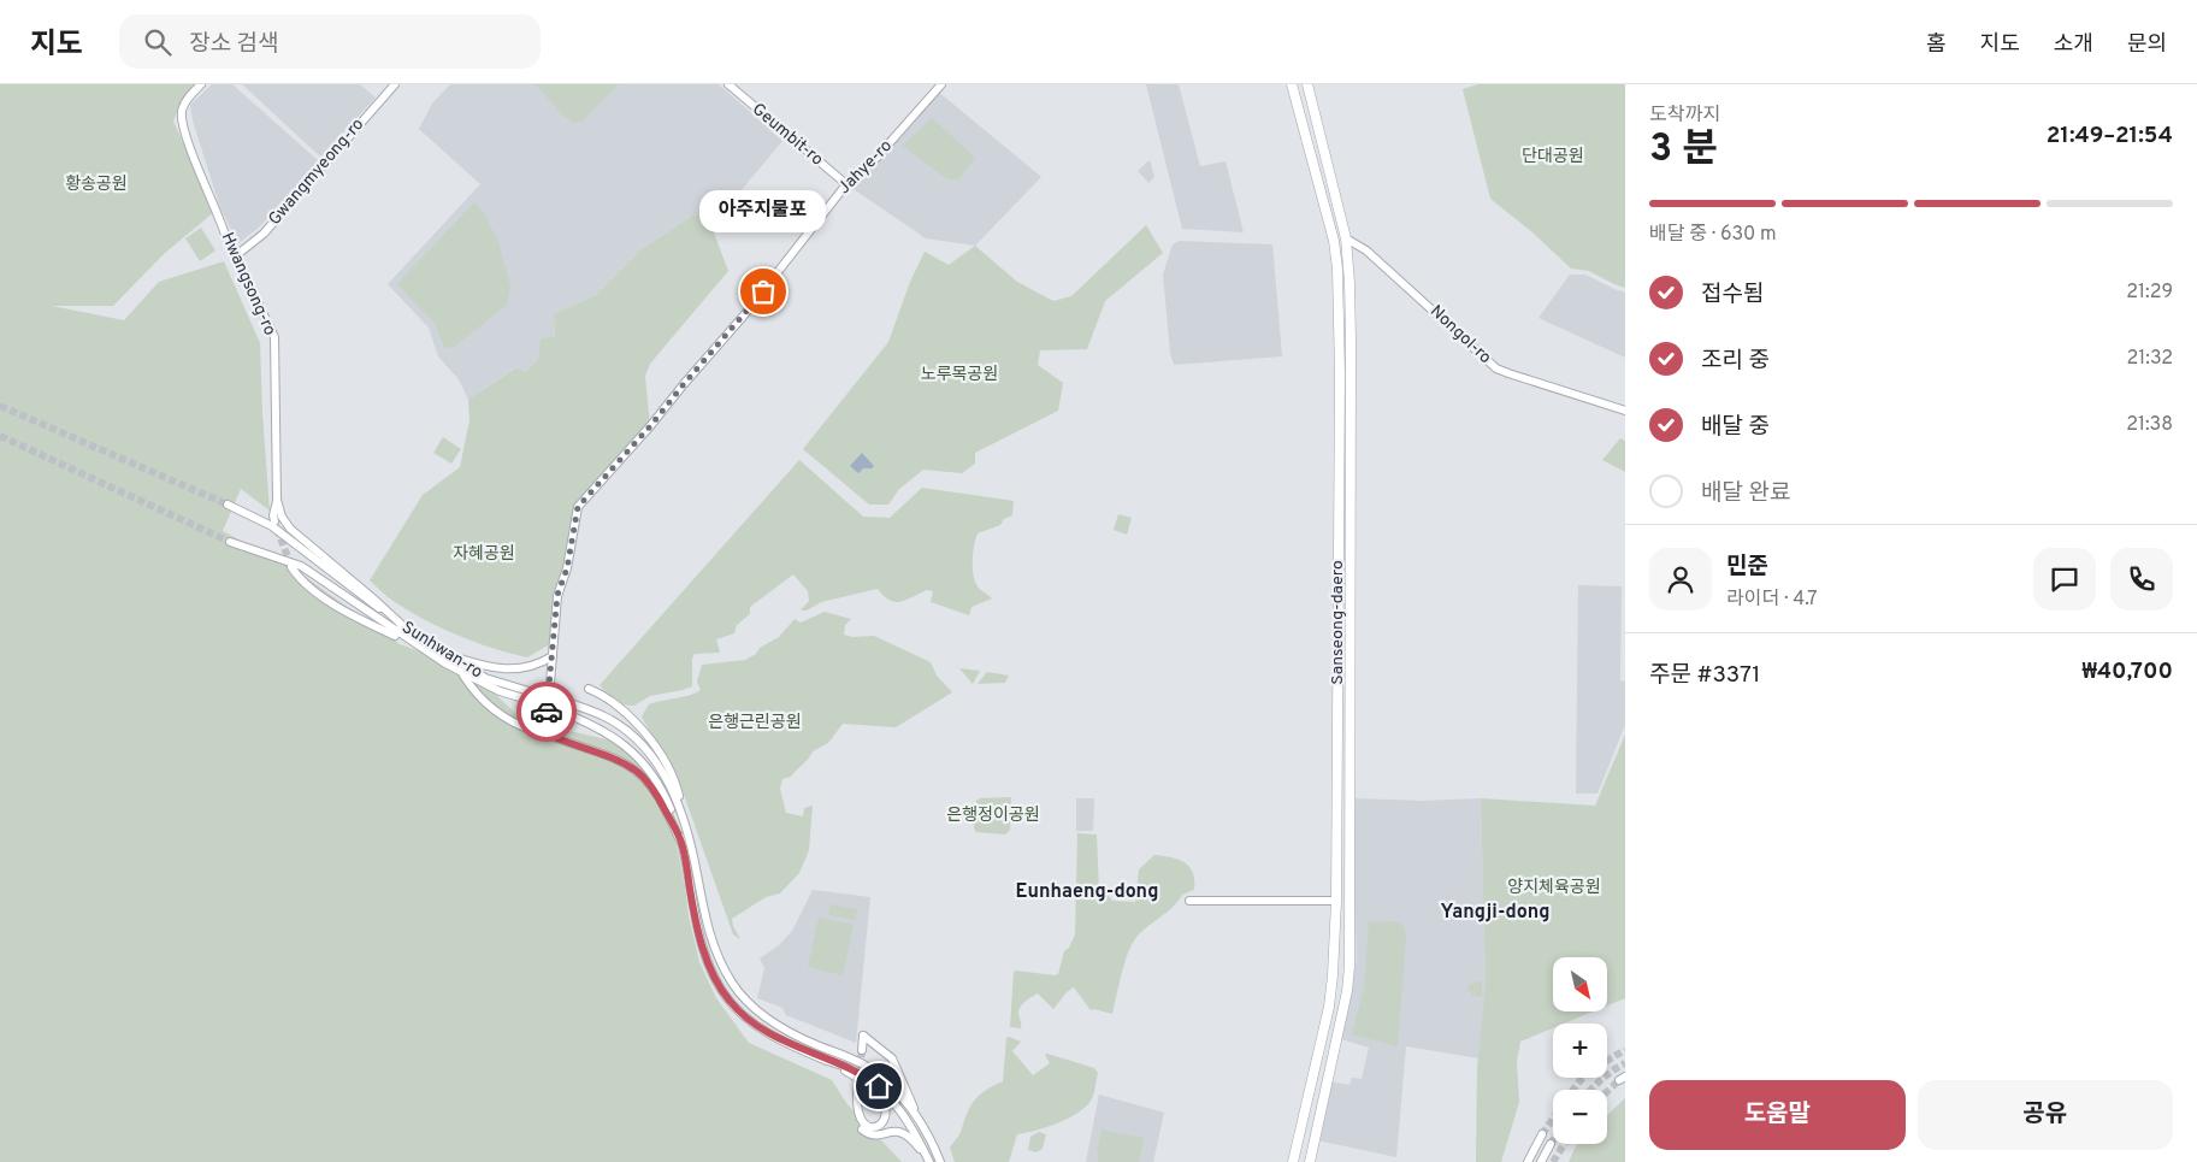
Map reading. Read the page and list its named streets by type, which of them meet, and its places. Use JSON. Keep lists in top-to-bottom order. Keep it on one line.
{"streets":{"main road":["Geumbit-ro","Jahye-ro","Gwangmyeong-ro","Hwangsong-ro","Nongol-ro","Sanseong-daero","Sunhwan-ro"]},"crossings":[["Geumbit-ro","Jahye-ro"],["Gwangmyeong-ro","Hwangsong-ro"],["Nongol-ro","Sanseong-daero"]],"districts":["Eunhaeng-dong","Yangji-dong"],"parks":["단대공원","황송공원","노루목공원","자혜공원","은행근린공원","은행정이공원","양지체육공원"],"places":["아주지물포"],"north":"bottom right","page":{"header":"지도","search":"장소 검색","nav":["홈","지도","소개","문의"],"heading":["3 분","도착까지","21:49–21:54"],"panel":["민준","라이더 · 4.7","주문 #3371","₩40,700"],"bar":"배달 중 · 630 m","bubble":"아주지물포","list":[["접수됨","21:29"],["조리 중","21:32"],["배달 중","21:38"],"배달 완료"],"map_buttons":["+","−"],"buttons":["도움말","공유"]}}
